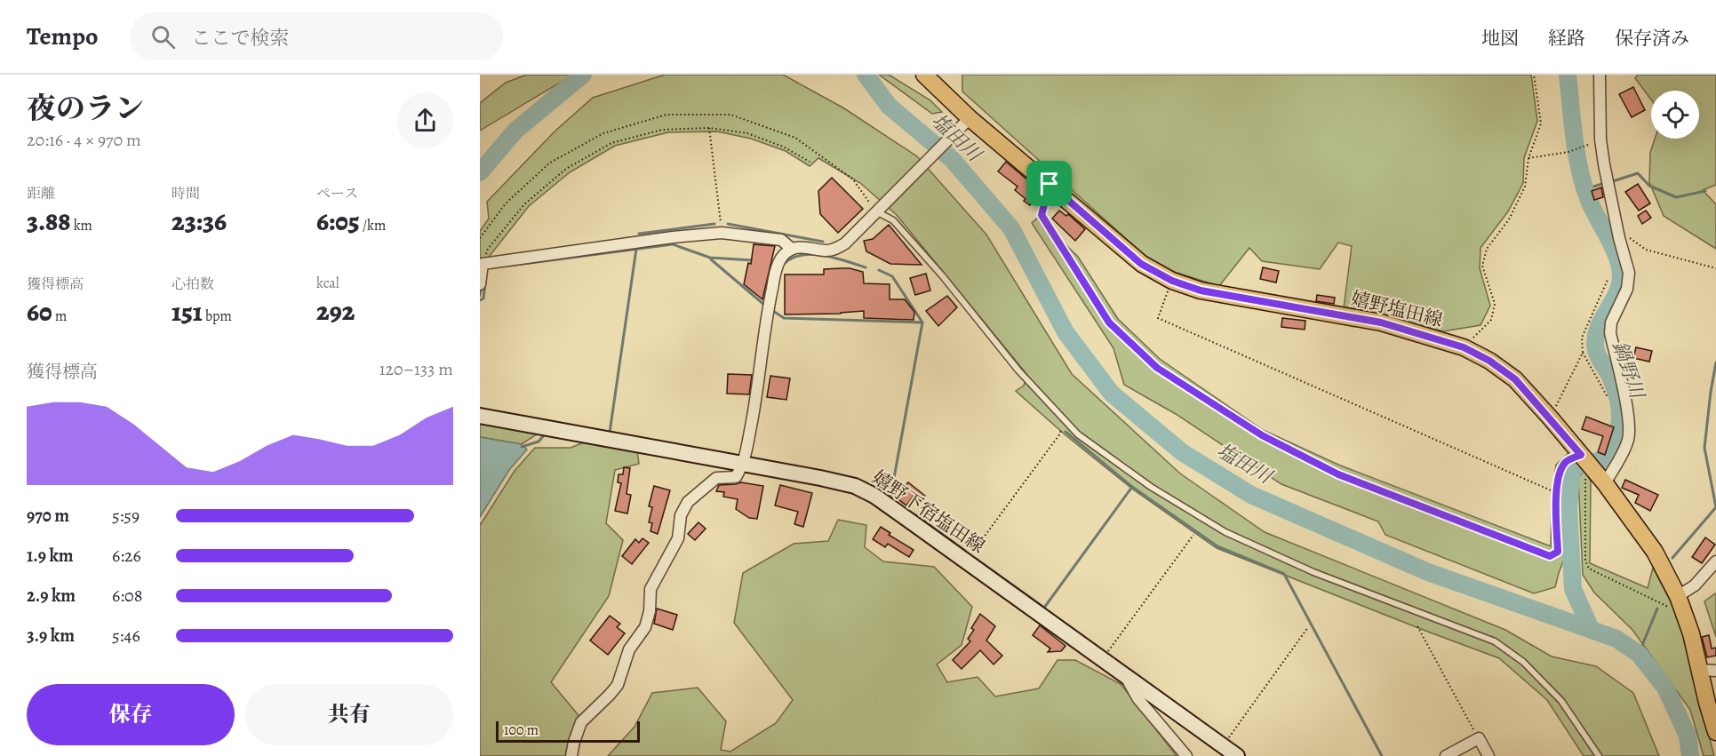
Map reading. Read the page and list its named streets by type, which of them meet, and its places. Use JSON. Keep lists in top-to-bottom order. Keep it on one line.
{"streets":{"main road":["嬉野塩田線","嬉野下宿塩田線"]},"water":["塩田川","鍋野川"],"scale_bar":"100 m","page":{"header":"Tempo","search":"ここで検索","nav":["地図","経路","保存済み"],"heading":["夜のラン","20:16 · 4 × 970 m"],"stats":[["距離","3.88 km"],["時間","23:36"],["ペース","6:05 /km"],["獲得標高","60 m"],["心拍数","151 bpm"],["kcal","292"]],"chart":["獲得標高","120–133 m"],"list":[{"name":"970 m","note":"5:59"},{"name":"1.9 km","note":"6:26"},{"name":"2.9 km","note":"6:08"},{"name":"3.9 km","note":"5:46"}],"buttons":["保存","共有"],"scale":"100 m"}}
